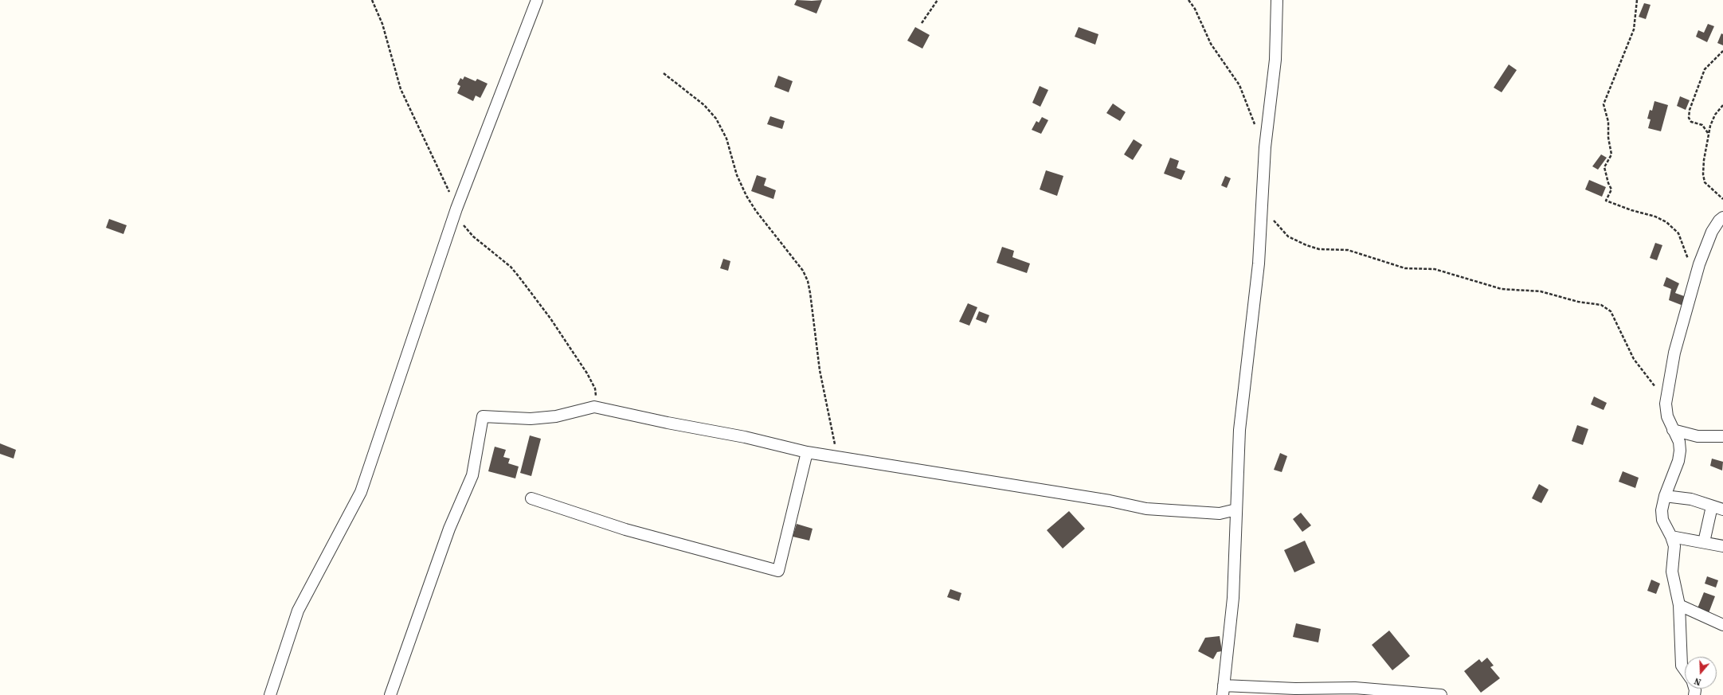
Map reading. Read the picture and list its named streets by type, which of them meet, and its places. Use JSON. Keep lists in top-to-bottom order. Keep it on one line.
{"north":"bottom"}
